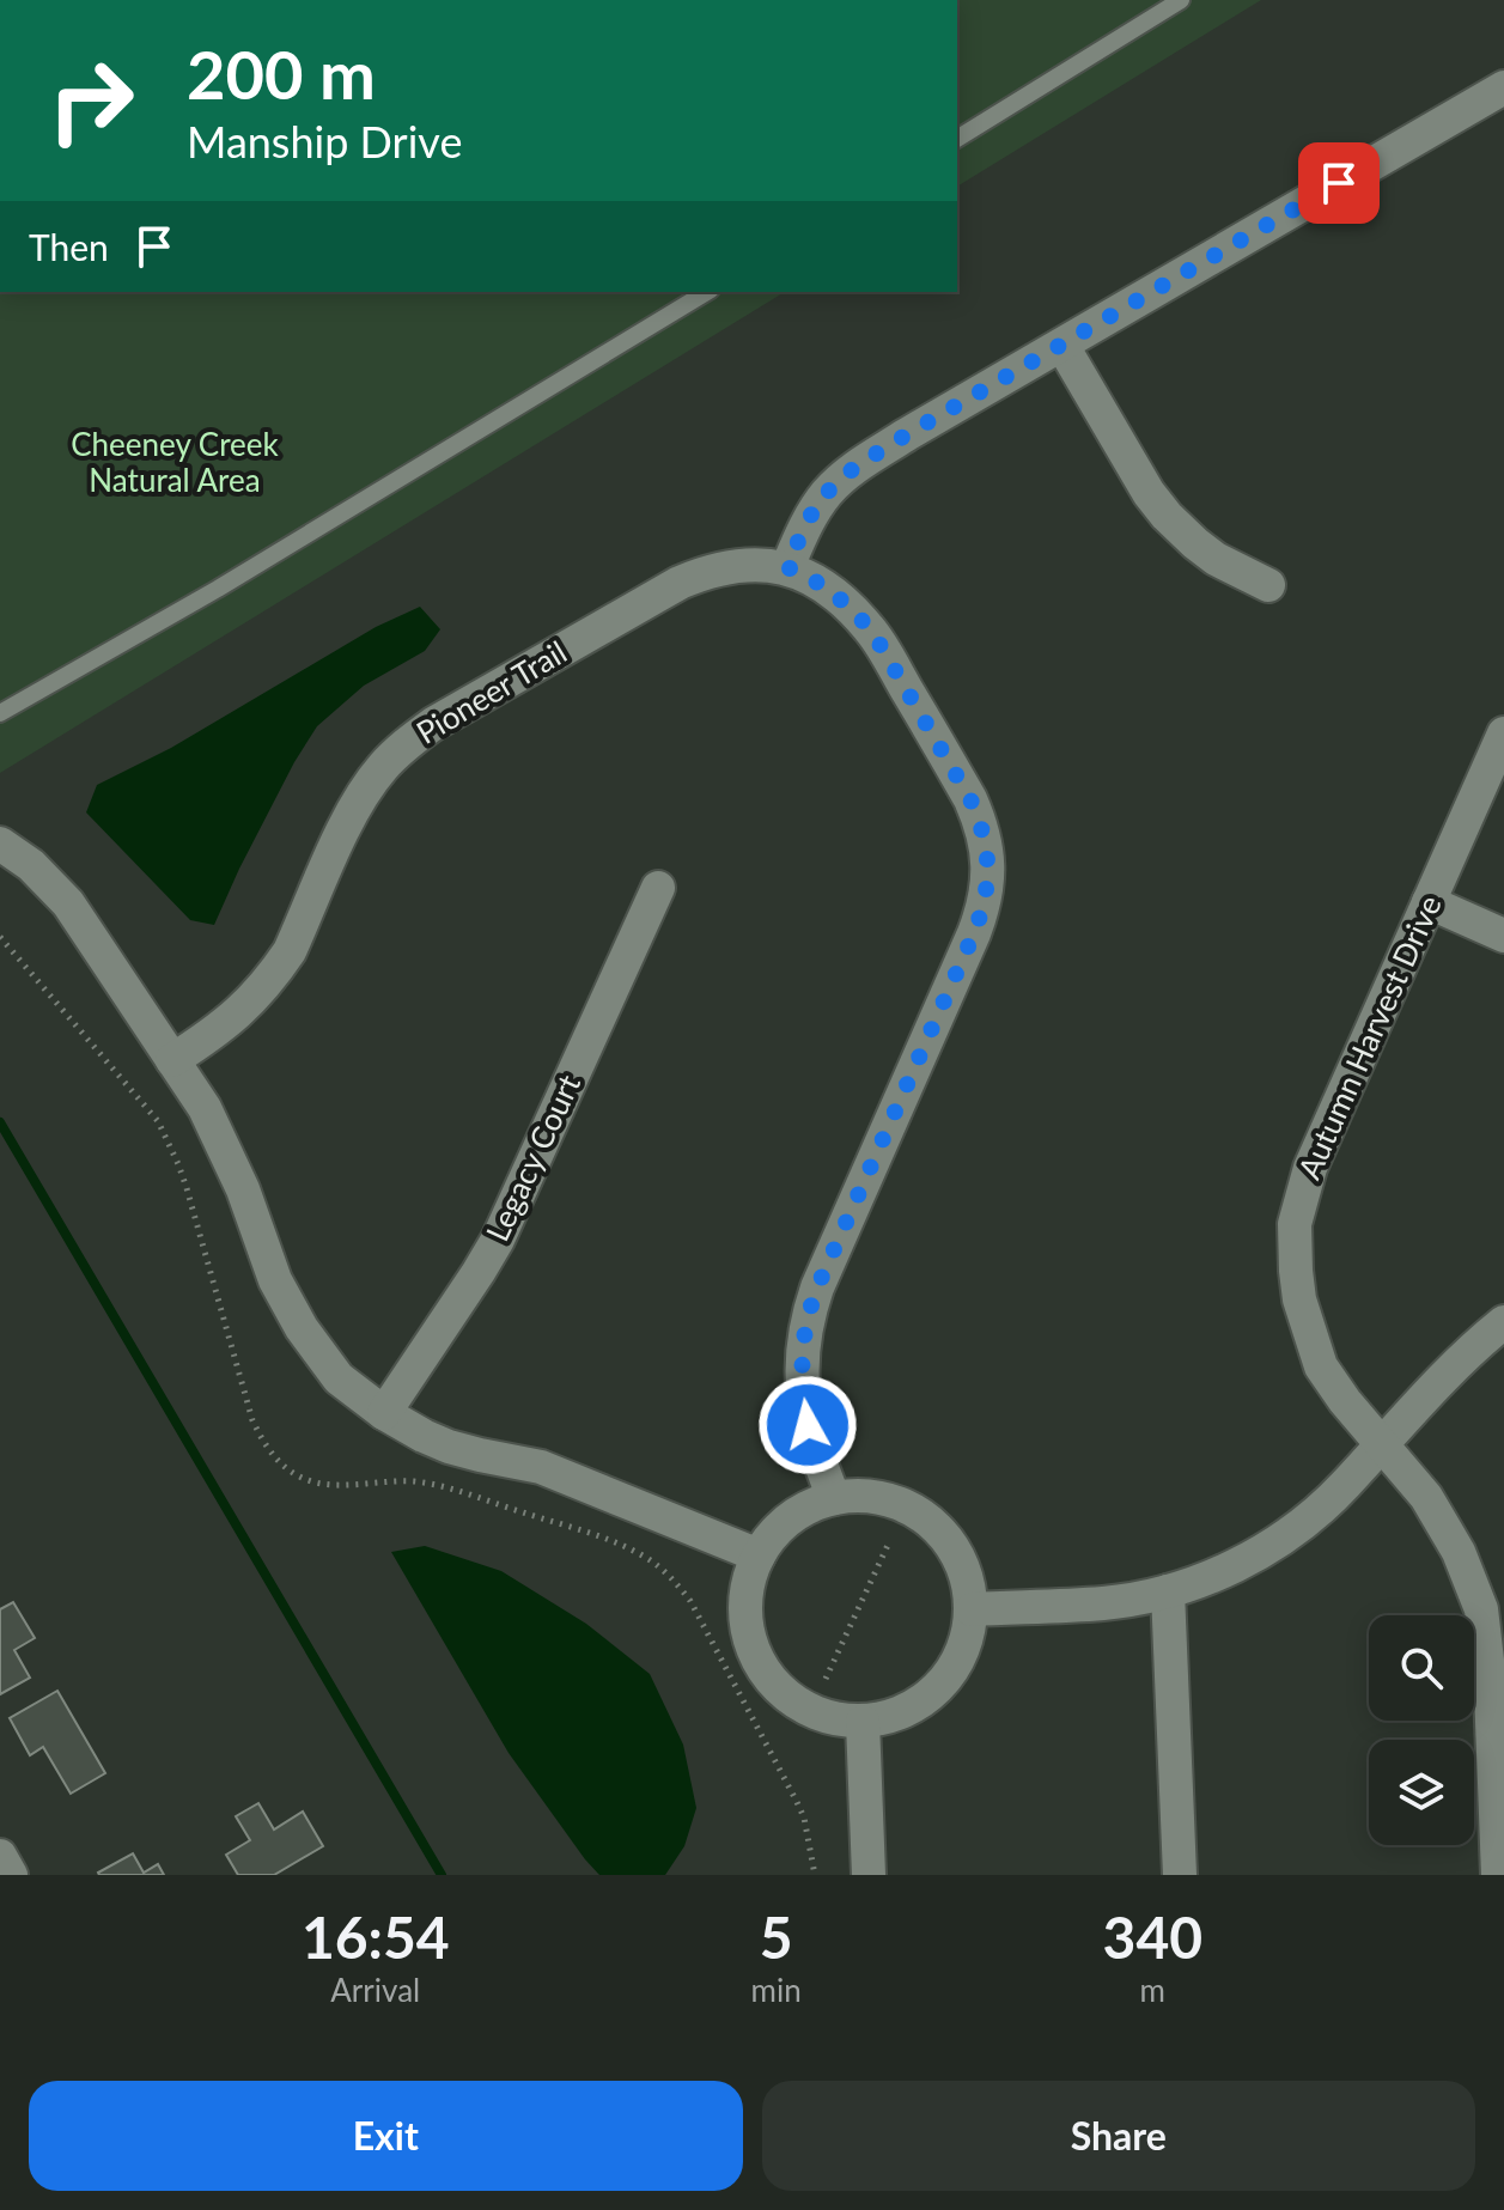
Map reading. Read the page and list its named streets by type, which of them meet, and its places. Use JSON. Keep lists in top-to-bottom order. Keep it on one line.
{"streets":{"street":["Pioneer Trail","Autumn Harvest Drive","Legacy Court"]},"parks":["Cheeney Creek Natural Area"],"page":{"turn":["200 m","Manship Drive"],"then":"Then","eta":["16:54","Arrival","5","min","340","m"],"buttons":["Exit","Share"]}}
